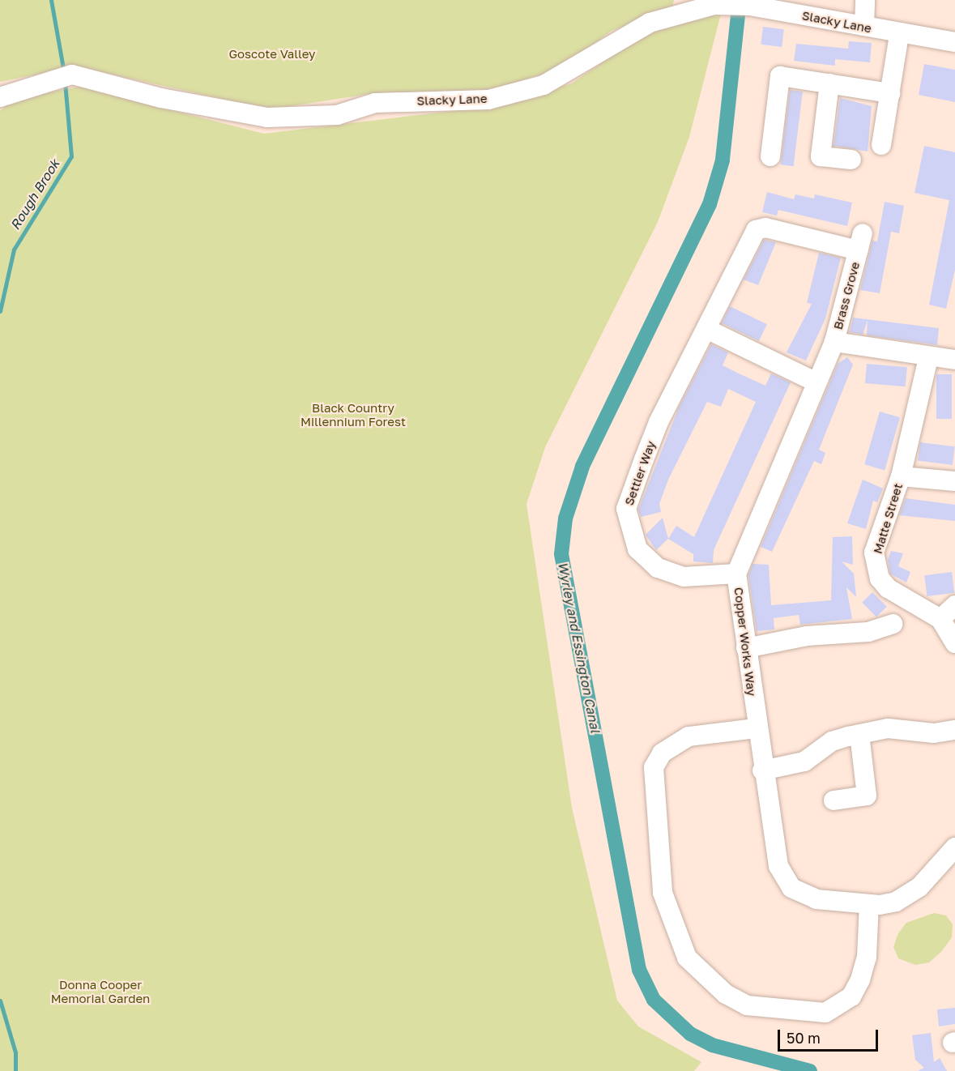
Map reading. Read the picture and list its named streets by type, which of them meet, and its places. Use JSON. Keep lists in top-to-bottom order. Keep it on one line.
{"streets":{"street":["Slacky Lane","Brass Grove","Settler Way","Matte Street","Copper Works Way"]},"crossings":[["Brass Grove","Settler Way"],["Brass Grove","Copper Works Way"],["Settler Way","Copper Works Way"]],"water":["Rough Brook","Wyrley and Essington Canal"],"parks":["Goscote Valley","Black Country Millennium Forest","Donna Cooper Memorial Garden"],"scale_bar":"50 m"}
